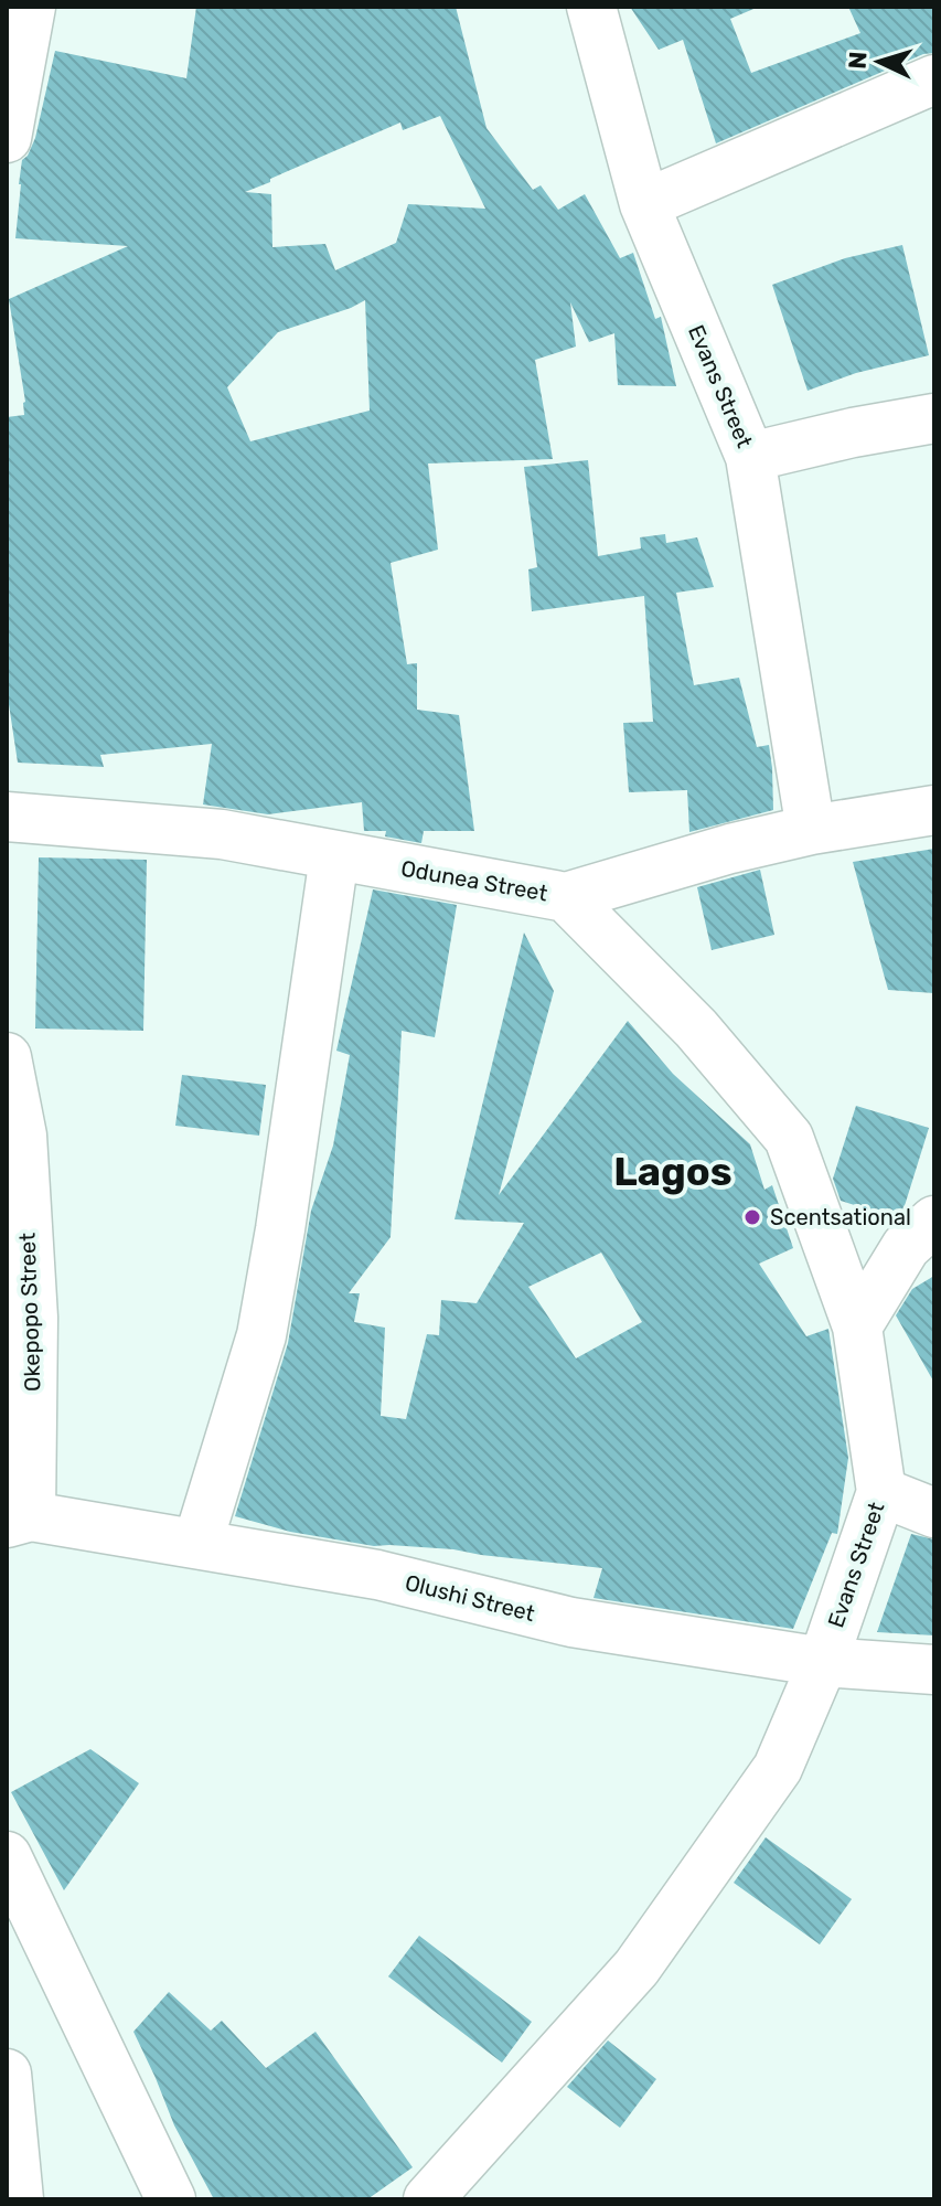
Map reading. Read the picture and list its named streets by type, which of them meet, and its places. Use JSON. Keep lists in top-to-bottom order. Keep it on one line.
{"streets":{"street":["Evans Street","Odunea Street","Okepopo Street","Olushi Street"]},"crossings":[["Evans Street","Odunea Street"],["Evans Street","Olushi Street"],["Okepopo Street","Olushi Street"]],"districts":["Lagos"],"places":["Scentsational"],"north":"left"}
